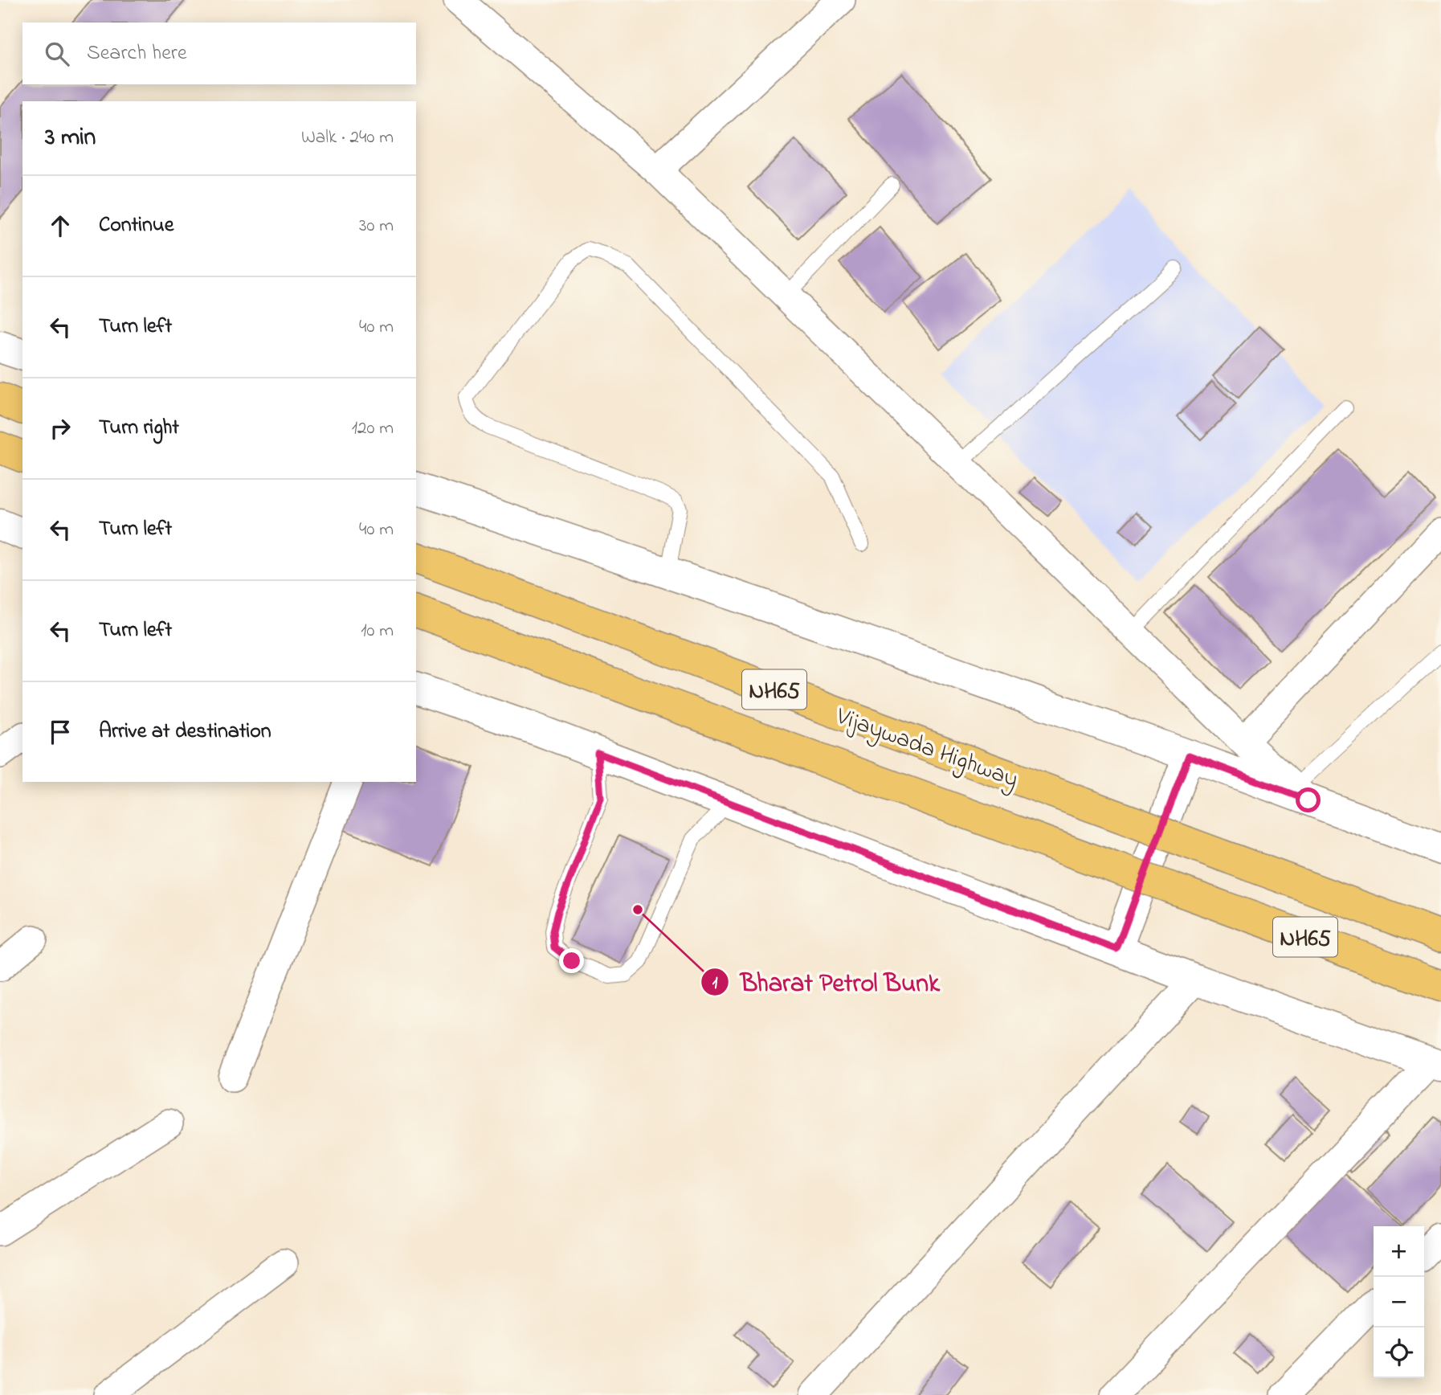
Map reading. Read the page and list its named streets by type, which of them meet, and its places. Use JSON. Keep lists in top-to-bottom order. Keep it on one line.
{"streets":{"highway":["NH65","Vijaywada Highway"]},"places":["Bharat Petrol Bunk"],"page":{"search":"Search here","heading":["3 min","Walk · 240 m"],"list":[["Continue","30 m"],["Turn left","40 m"],["Turn right","120 m"],["Turn left","40 m"],["Turn left","10 m"],"Arrive at destination"],"map_buttons":["+","−"]}}
